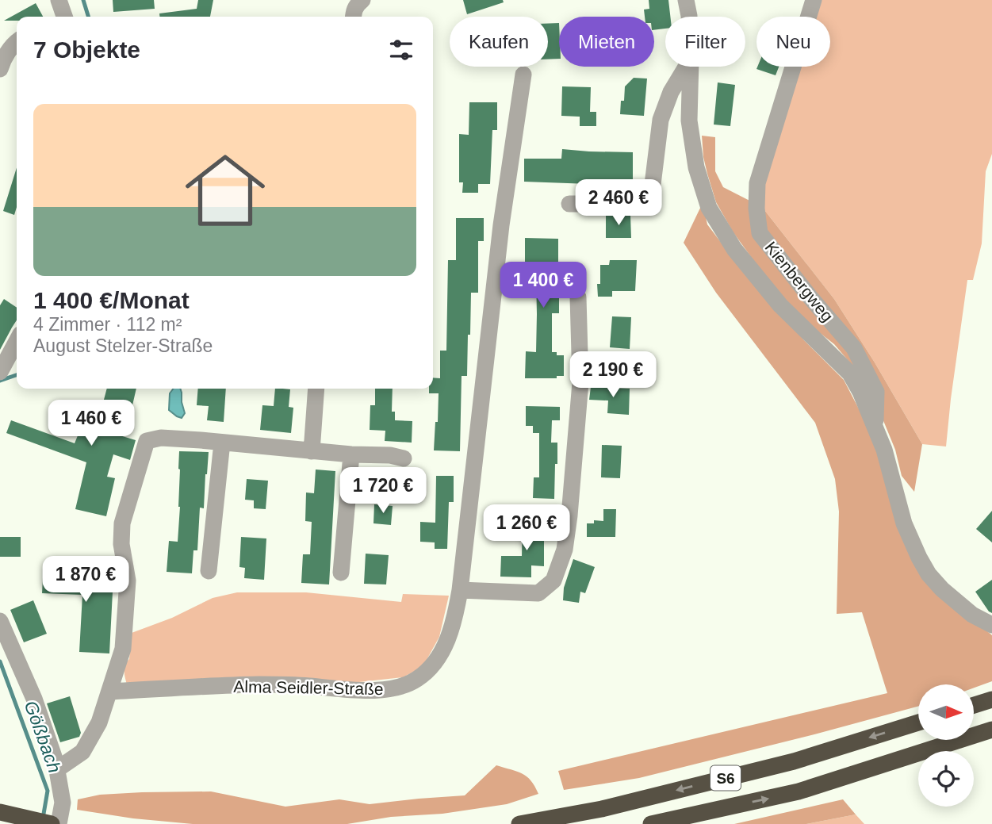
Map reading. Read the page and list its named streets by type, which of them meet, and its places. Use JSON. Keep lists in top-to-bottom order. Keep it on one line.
{"streets":{"highway":["S6"],"street":["Kienbergweg","Alma Seidler-Straße"]},"water":["Gößbach"],"north":"right","page":{"chip":["Kaufen","Mieten","Filter","Neu"],"heading":"7 Objekte","list":[{"name":"1 400 €/Monat","note":"4 Zimmer · 112 m² · August Stelzer-Straße"}],"price":["2 460 €","1 400 €","2 190 €","1 460 €","1 720 €","1 260 €","1 870 €"]}}
